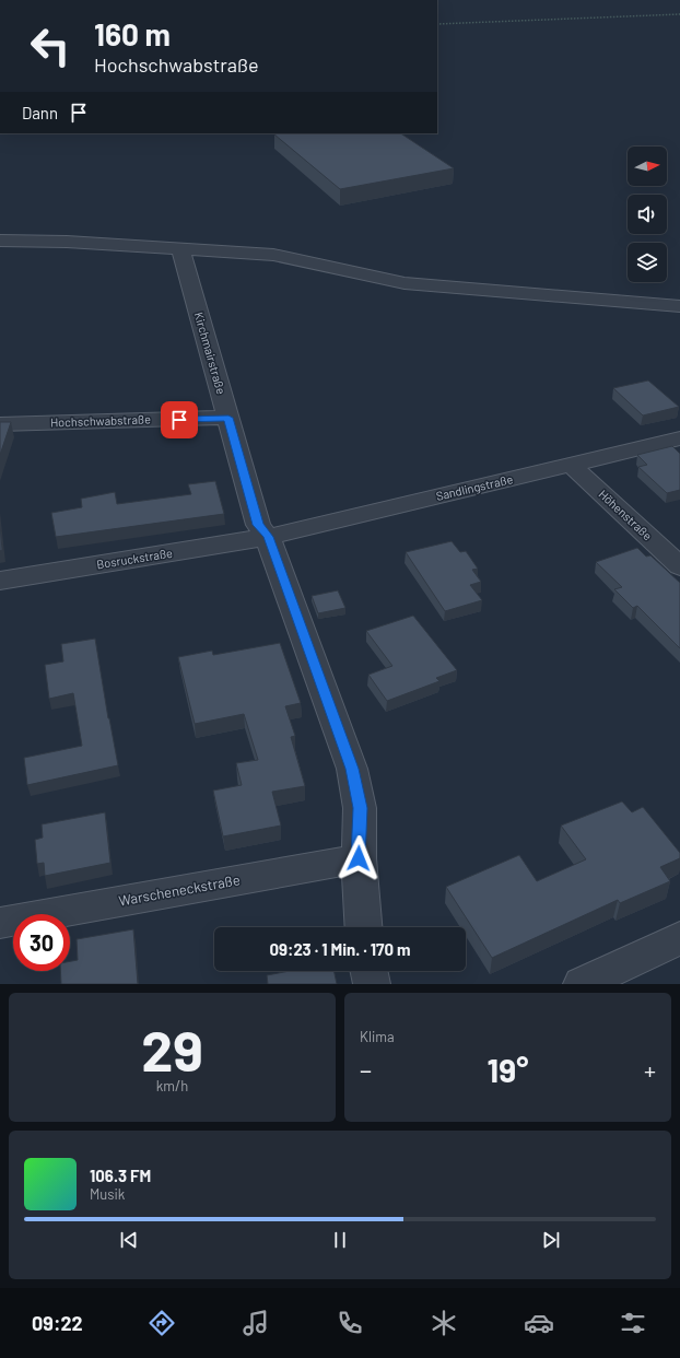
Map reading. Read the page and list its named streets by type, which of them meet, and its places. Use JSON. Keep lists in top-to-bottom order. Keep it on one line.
{"streets":{"street":["Kirchmairstraße","Hochschwabstraße","Sandlingstraße","Höhenstraße","Bosruckstraße","Warscheneckstraße"]},"crossings":[["Kirchmairstraße","Hochschwabstraße"],["Kirchmairstraße","Sandlingstraße"],["Kirchmairstraße","Bosruckstraße"],["Kirchmairstraße","Warscheneckstraße"],["Sandlingstraße","Höhenstraße"],["Sandlingstraße","Bosruckstraße"]],"north":"right","page":{"turn":["160 m","Hochschwabstraße"],"then":"Dann","limit":"30","trip":"09:23 · 1 Min. · 170 m","tile":[["29","km/h"],"Klima"],"heat":["−","19°","+"],"song":["106.3 FM","Musik"],"tabs":"09:22"}}
